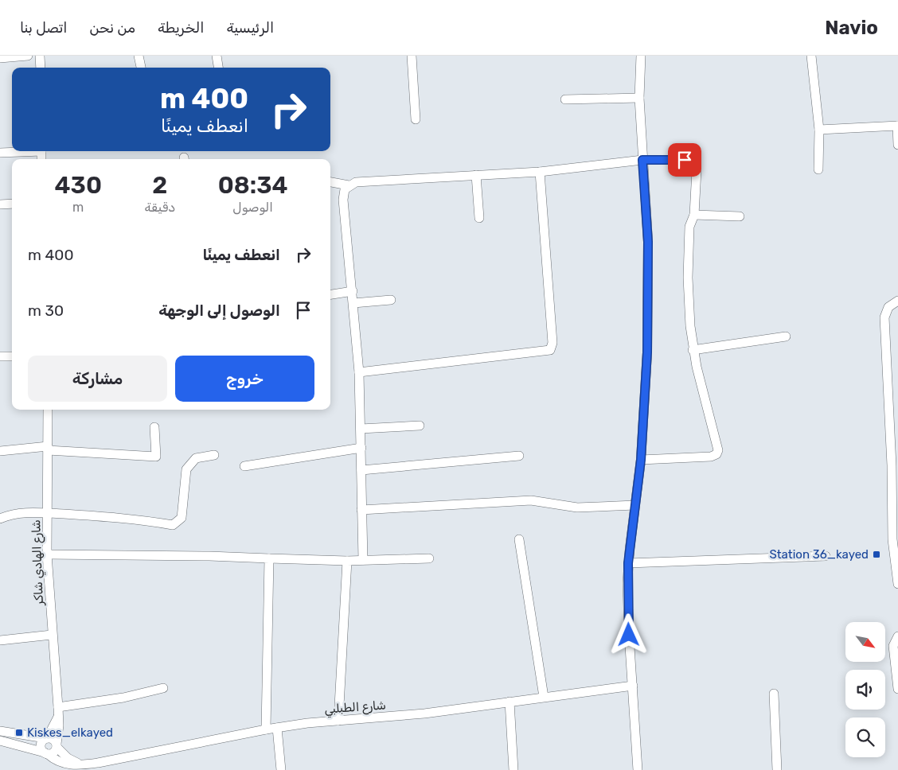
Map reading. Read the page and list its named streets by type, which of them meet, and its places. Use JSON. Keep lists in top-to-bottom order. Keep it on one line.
{"streets":{"street":["شارع الهادي شاكر","شارع الطبلبي"]},"crossings":[["شارع الهادي شاكر","شارع الطبلبي"]],"places":{"transit":["Station 36_kayed","Kiskes_elkayed"]},"north":"bottom right","page":{"header":"Navio","nav":["الرئيسية","الخريطة","من نحن","اتصل بنا"],"turn":["400 m","انعطف يمينًا"],"eta":["08:34","الوصول","2","دقيقة","430","m"],"list":[{"name":"انعطف يمينًا","value":"400 m"},{"name":"الوصول إلى الوجهة","value":"30 m"}],"buttons":["خروج","مشاركة"]}}
